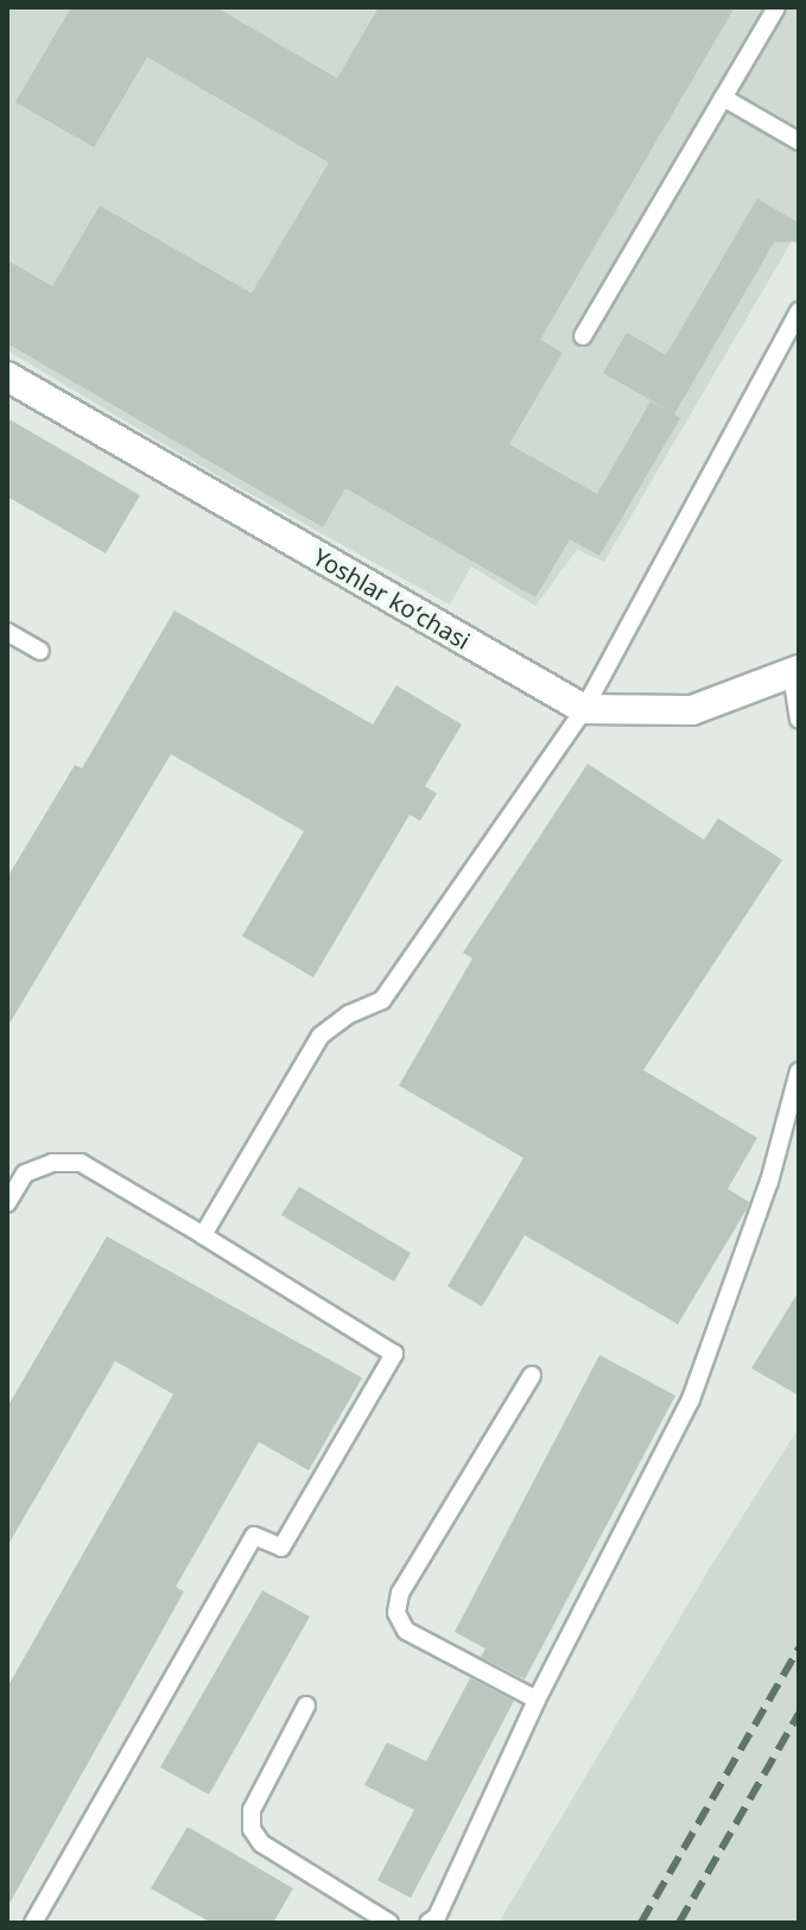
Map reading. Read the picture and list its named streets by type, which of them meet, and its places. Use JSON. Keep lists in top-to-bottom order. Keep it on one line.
{"streets":{"street":["Yoshlar koʻchasi"]}}
